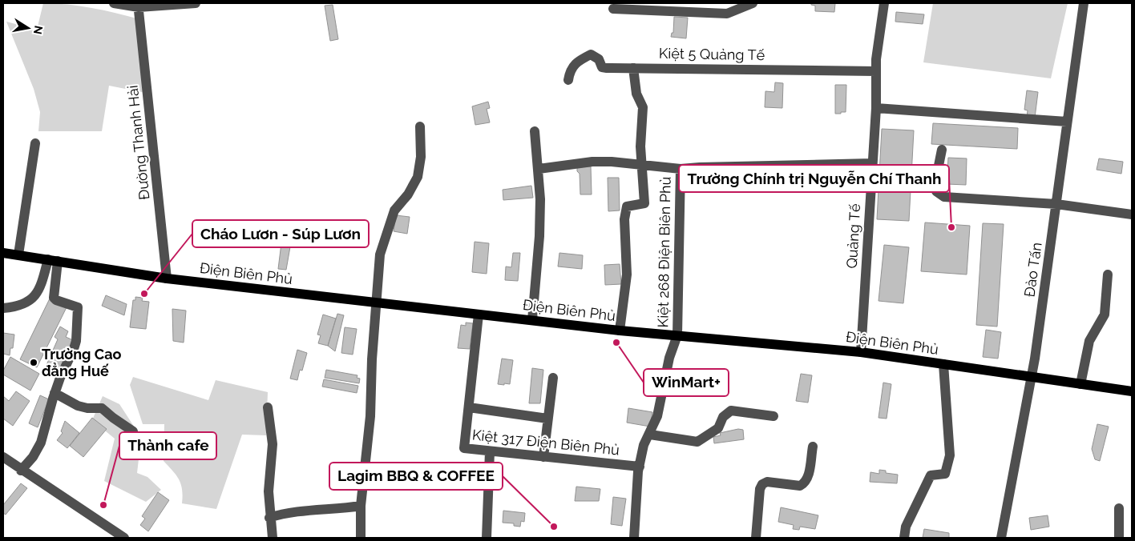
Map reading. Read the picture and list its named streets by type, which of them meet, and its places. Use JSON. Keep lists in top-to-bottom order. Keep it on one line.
{"streets":{"main road":["Điện Biên Phủ"],"street":["Kiệt 5 Quảng Tế","Đường Thanh Hải","Quảng Tế","Kiệt 268 Điện Biên Phủ","Đào Tấn","Kiệt 317 Điện Biên Phủ"]},"crossings":[["Kiệt 5 Quảng Tế","Quảng Tế"],["Đường Thanh Hải","Điện Biên Phủ"],["Quảng Tế","Điện Biên Phủ"],["Kiệt 268 Điện Biên Phủ","Điện Biên Phủ"],["Đào Tấn","Điện Biên Phủ"],["Điện Biên Phủ","Kiệt 317 Điện Biên Phủ"]],"places":["Trường Chính trị Nguyễn Chí Thanh","Cháo Lươn - Súp Lươn","WinMart+","Trường Cao đẳng Huế","Thành cafe","Lagim BBQ & COFFEE"],"north":"right"}
